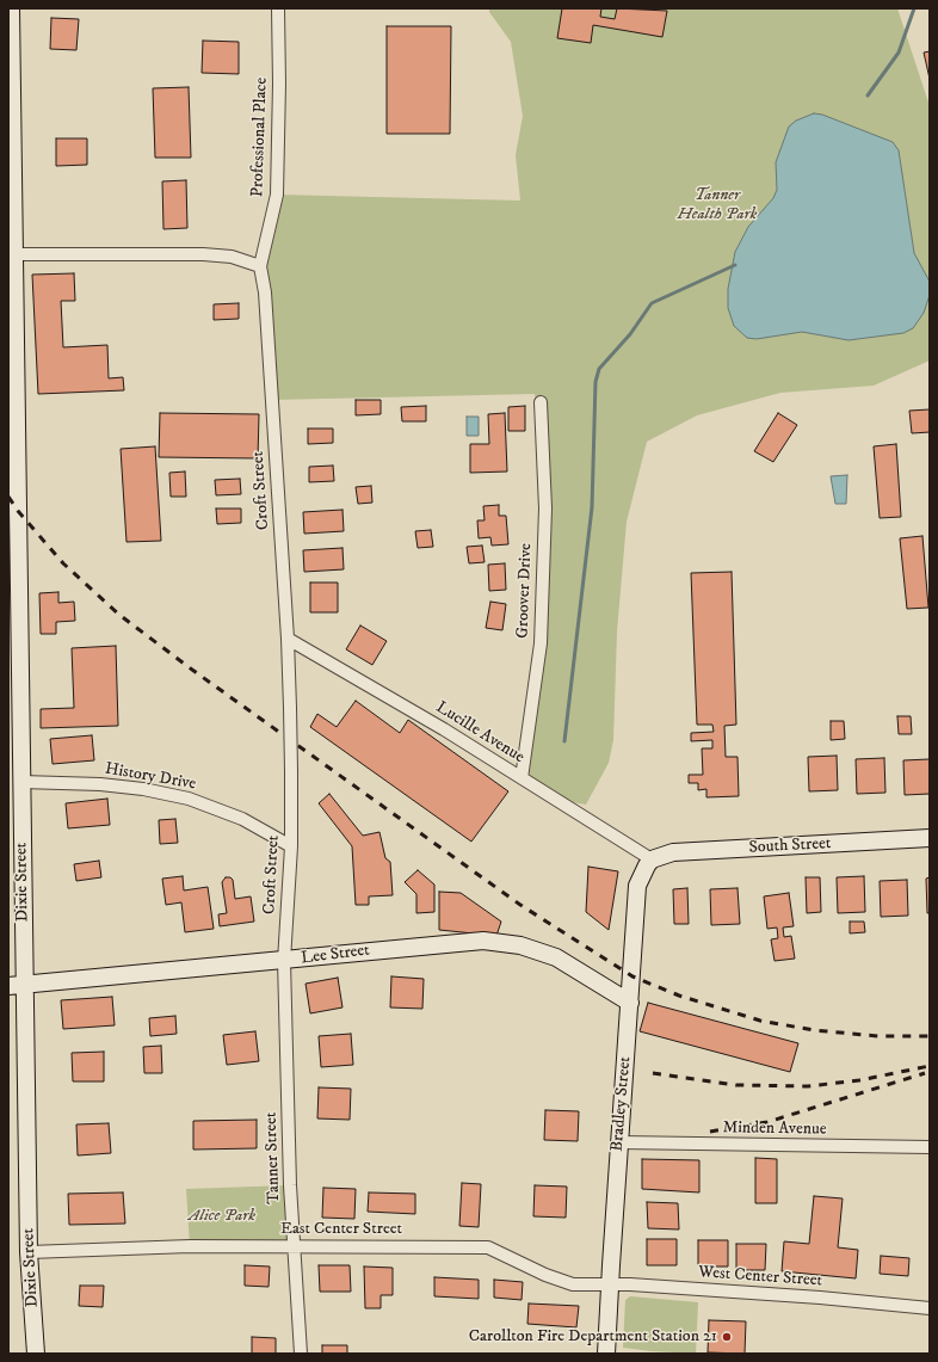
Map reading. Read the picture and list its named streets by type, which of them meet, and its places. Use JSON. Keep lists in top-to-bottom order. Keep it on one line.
{"streets":{"street":["Professional Place","Croft Street","Groover Drive","Lucille Avenue","History Drive","South Street","Dixie Street","Lee Street","Bradley Street","Minden Avenue","Tanner Street","East Center Street","West Center Street"]},"crossings":[["Professional Place","Croft Street"],["Croft Street","Lucille Avenue"],["Croft Street","History Drive"],["Croft Street","Lee Street"],["Croft Street","Tanner Street"],["Groover Drive","Lucille Avenue"],["Lucille Avenue","South Street"],["Lucille Avenue","Bradley Street"],["History Drive","Dixie Street"],["South Street","Bradley Street"],["Dixie Street","Lee Street"],["Dixie Street","East Center Street"],["Lee Street","Bradley Street"],["Lee Street","Tanner Street"],["Bradley Street","Minden Avenue"],["Bradley Street","West Center Street"],["Tanner Street","East Center Street"],["East Center Street","West Center Street"]],"parks":["Tanner Health Park","Alice Park"],"places":["Carollton Fire Department Station 21"]}
